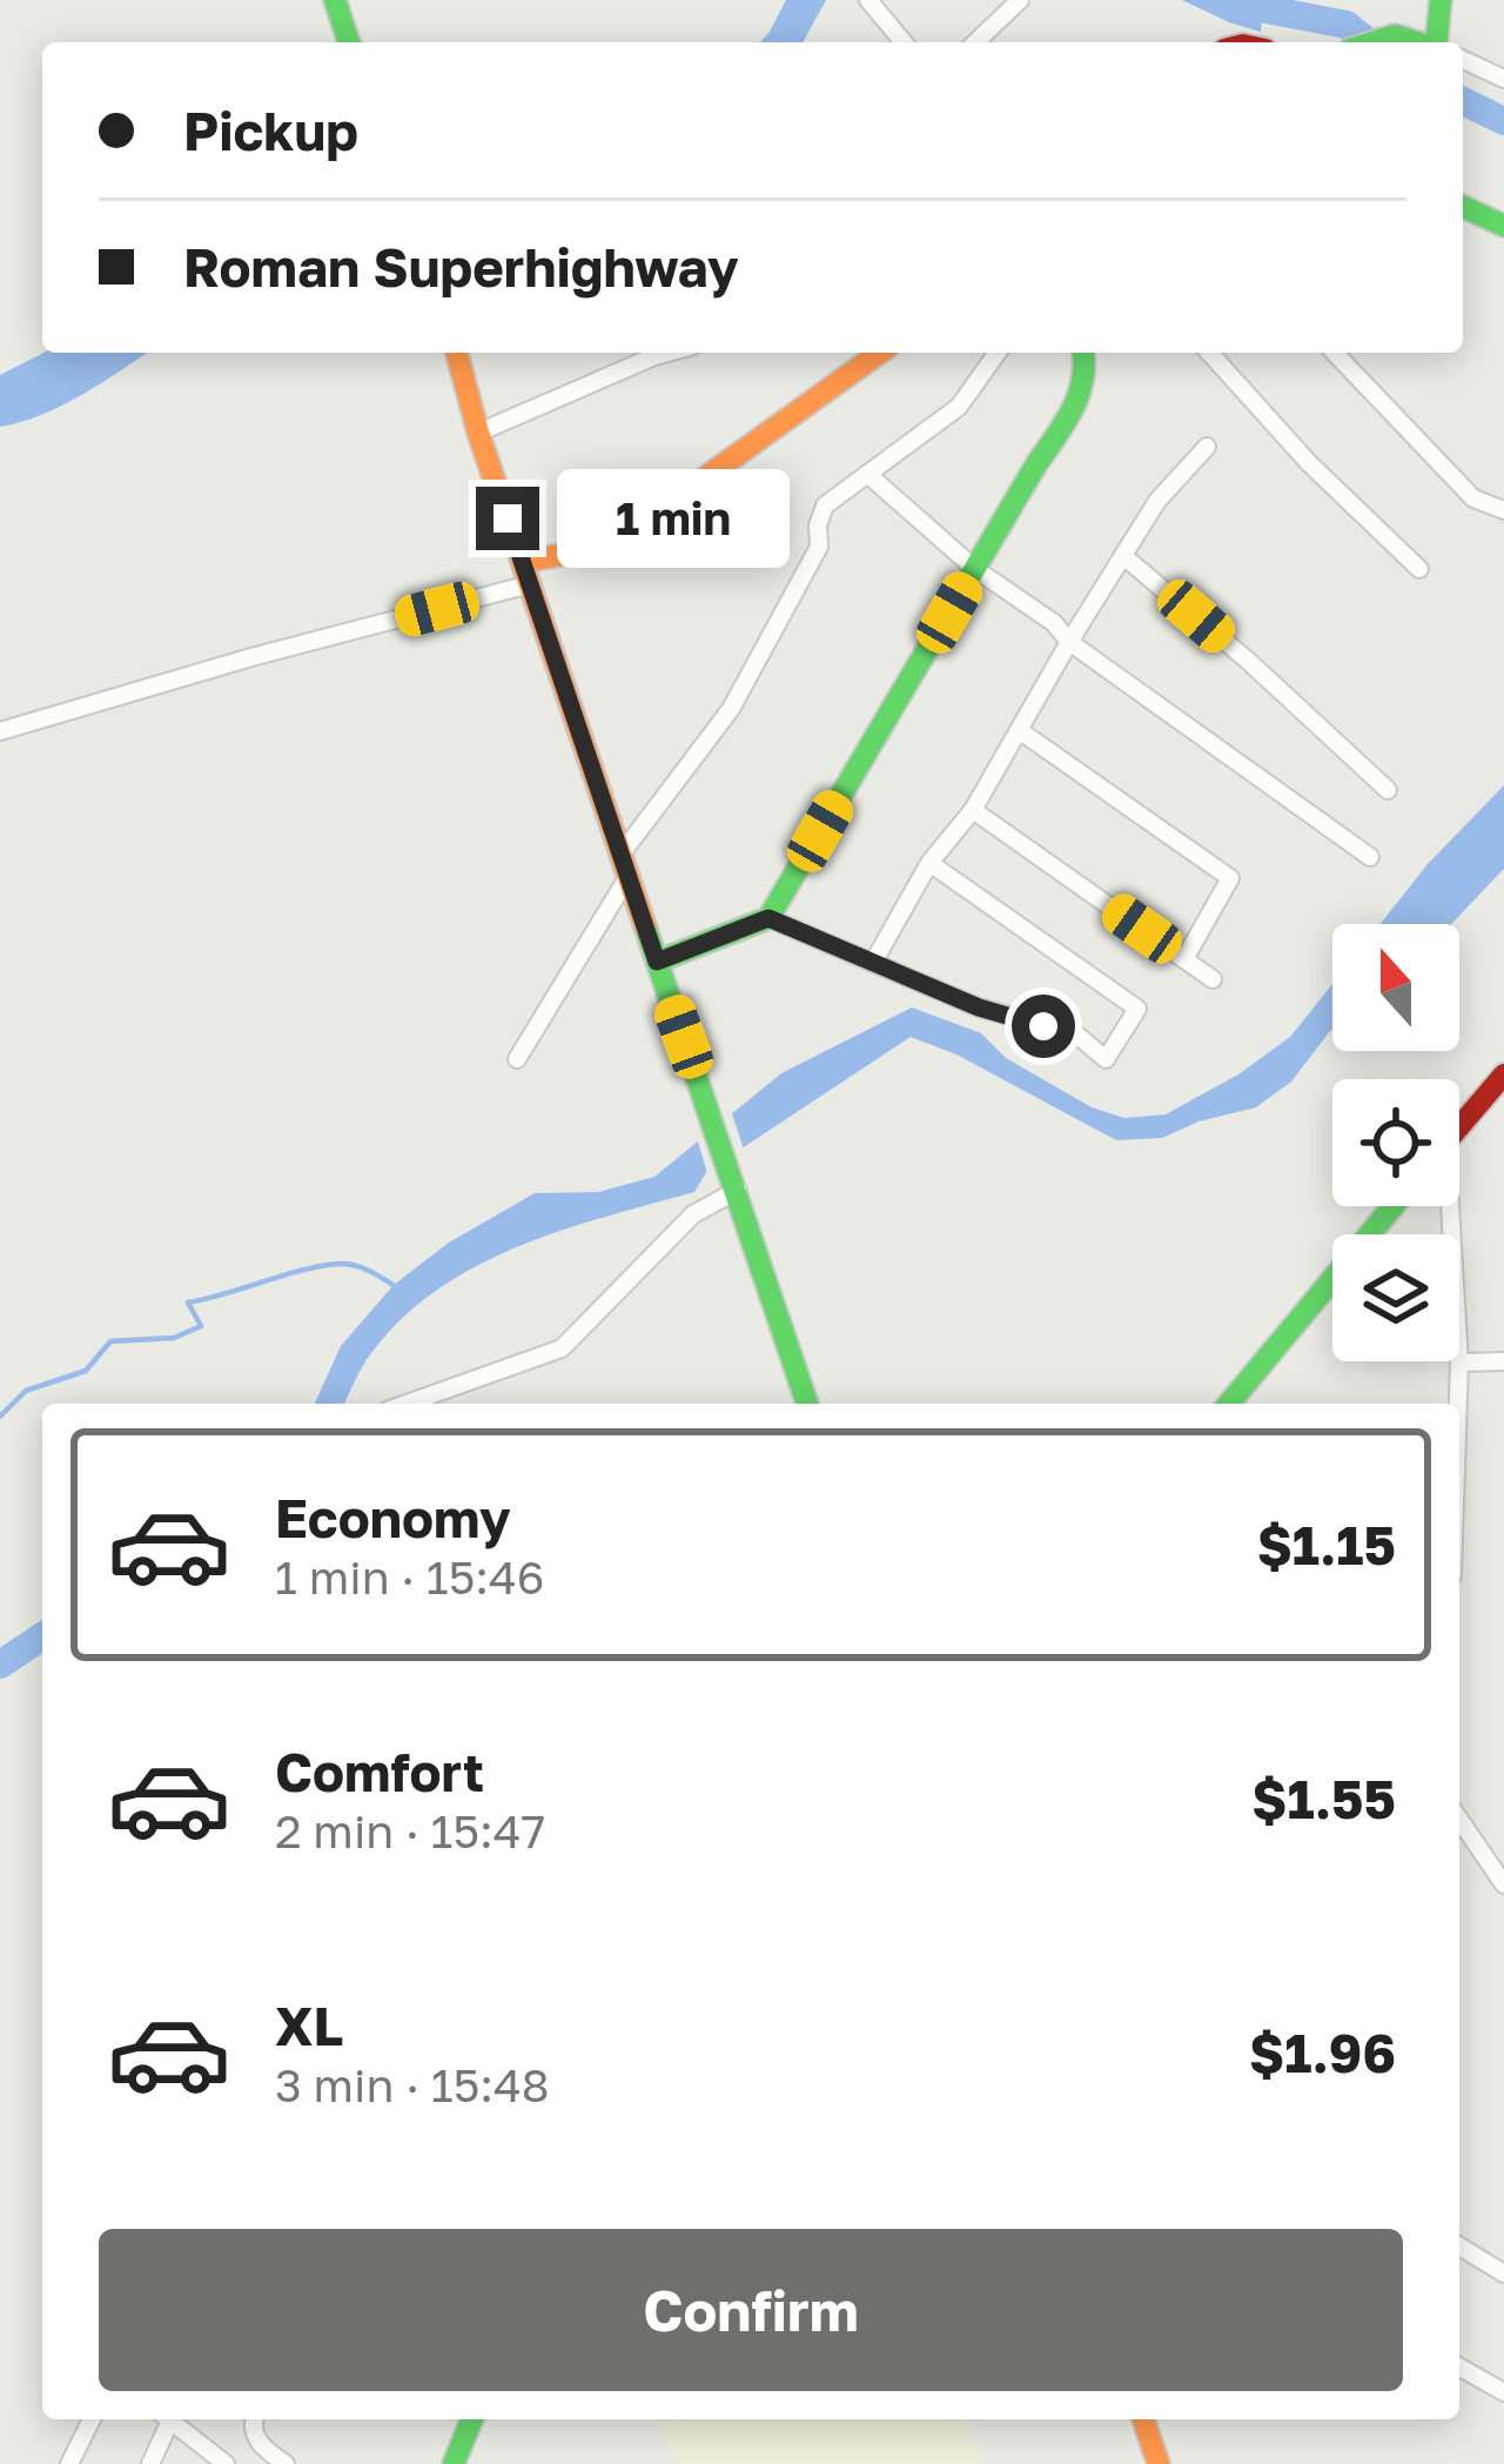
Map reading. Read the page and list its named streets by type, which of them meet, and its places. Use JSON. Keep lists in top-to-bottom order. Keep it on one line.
{"north":"top","page":{"banner":["Pickup","Roman Superhighway"],"bubble":"1 min","list":[{"name":"Economy","note":"1 min · 15:46","value":"$1.15"},{"name":"Comfort","note":"2 min · 15:47","value":"$1.55"},{"name":"XL","note":"3 min · 15:48","value":"$1.96"}],"buttons":"Confirm"}}
